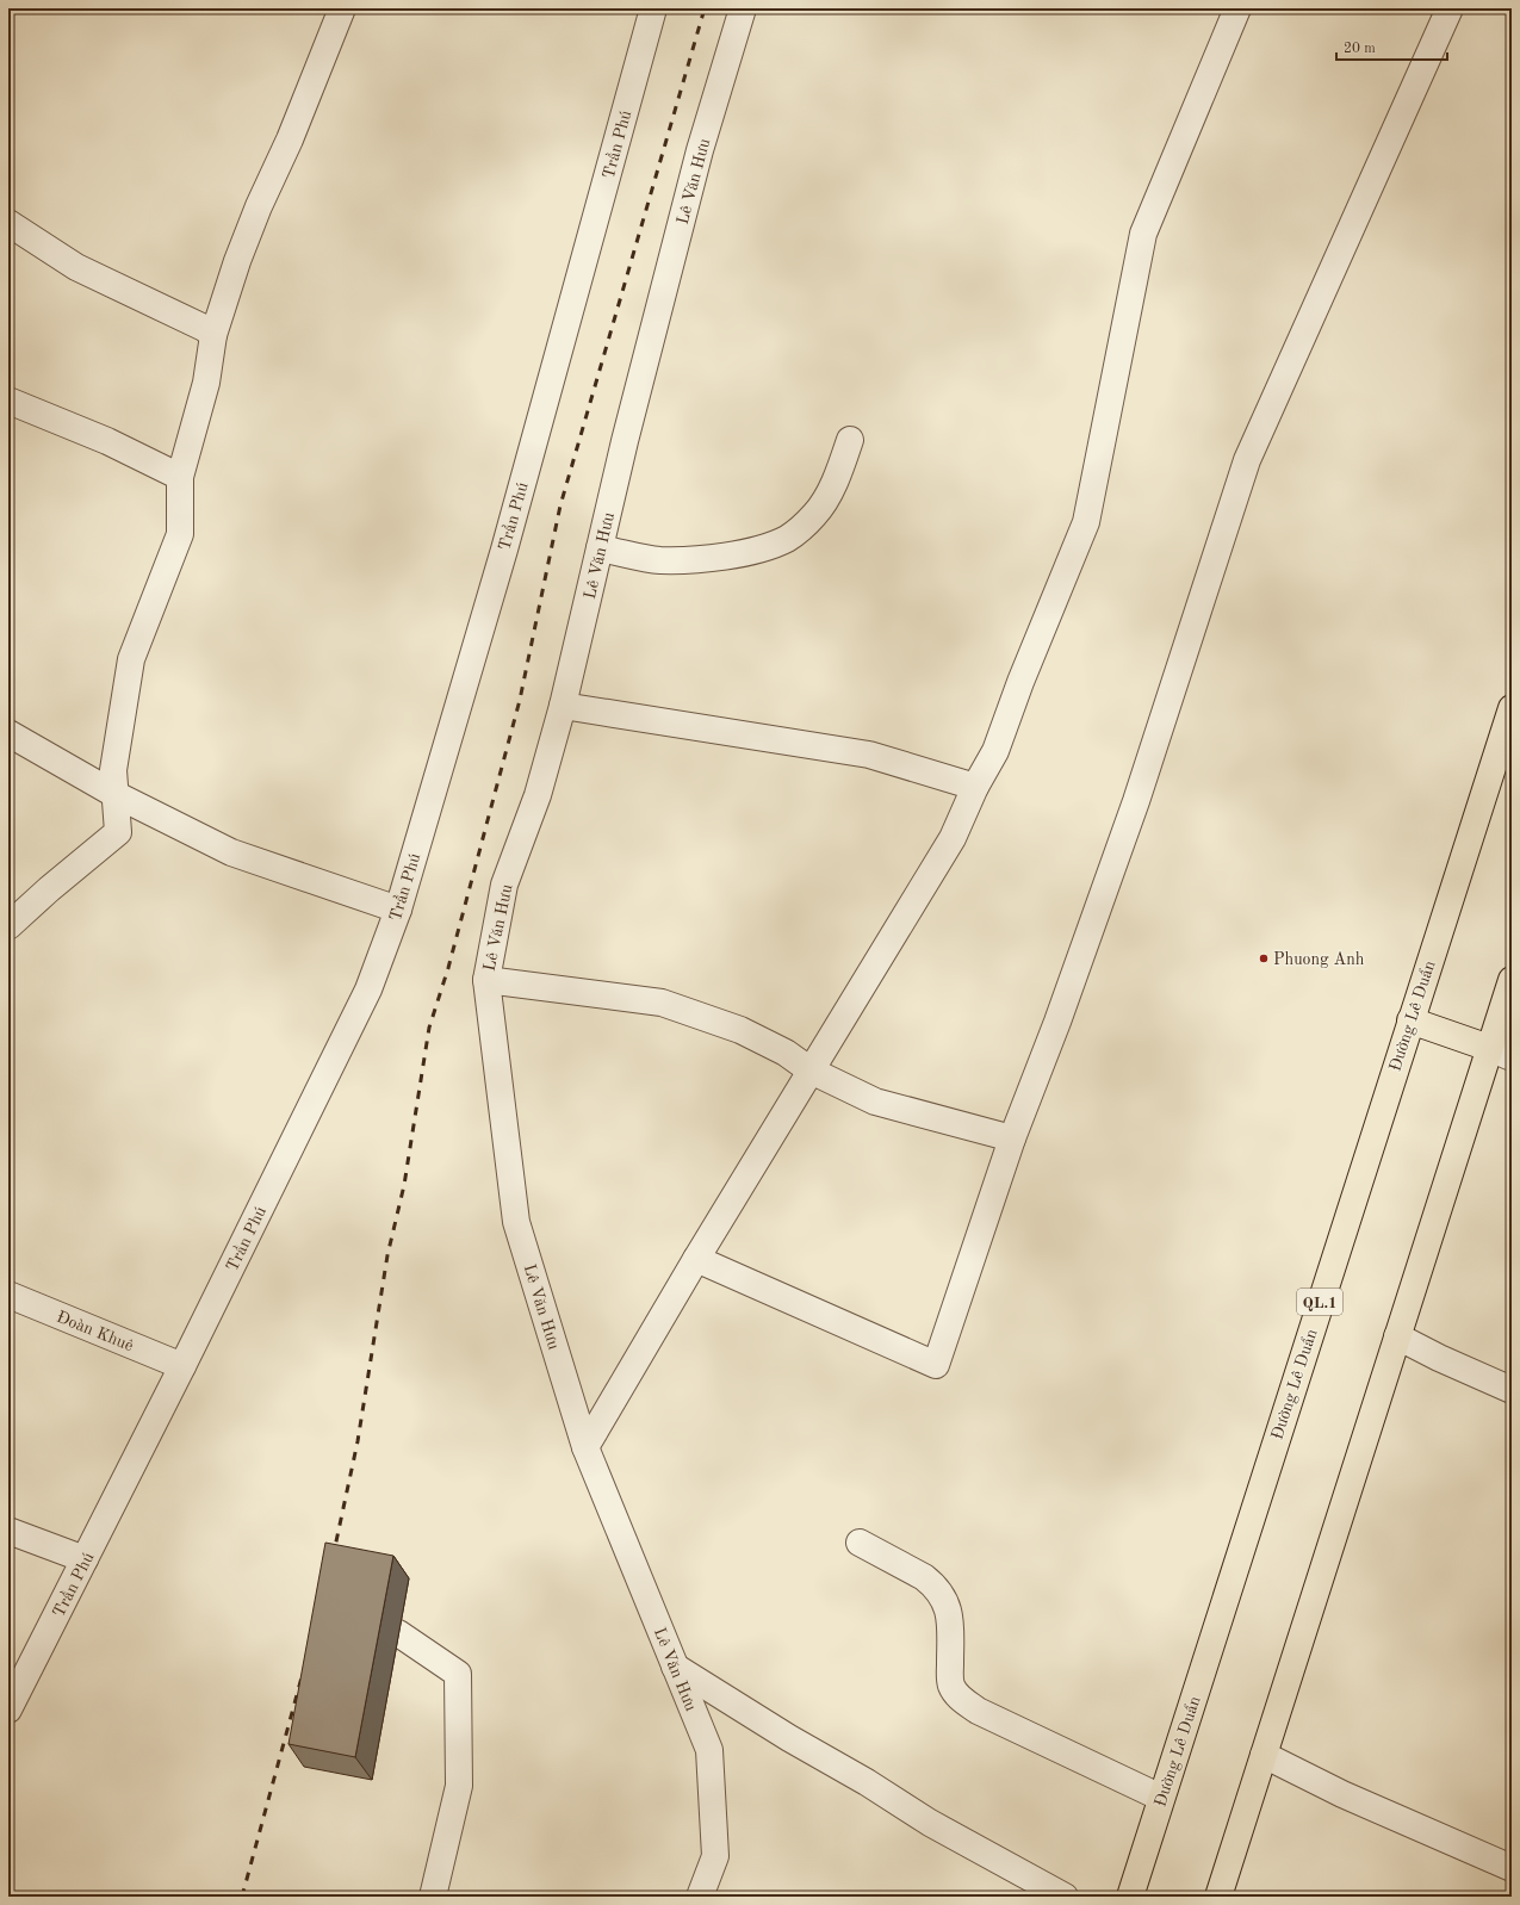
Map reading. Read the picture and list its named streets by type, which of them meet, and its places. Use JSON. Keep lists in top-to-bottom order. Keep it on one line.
{"streets":{"highway":["Đường Lê Duẩn","QL.1"],"street":["Trần Phú","Lê Văn Hưu","Đoàn Khuê"]},"crossings":[["Trần Phú","Đoàn Khuê"]],"places":["Phuong Anh"],"scale_bar":"20 m"}
